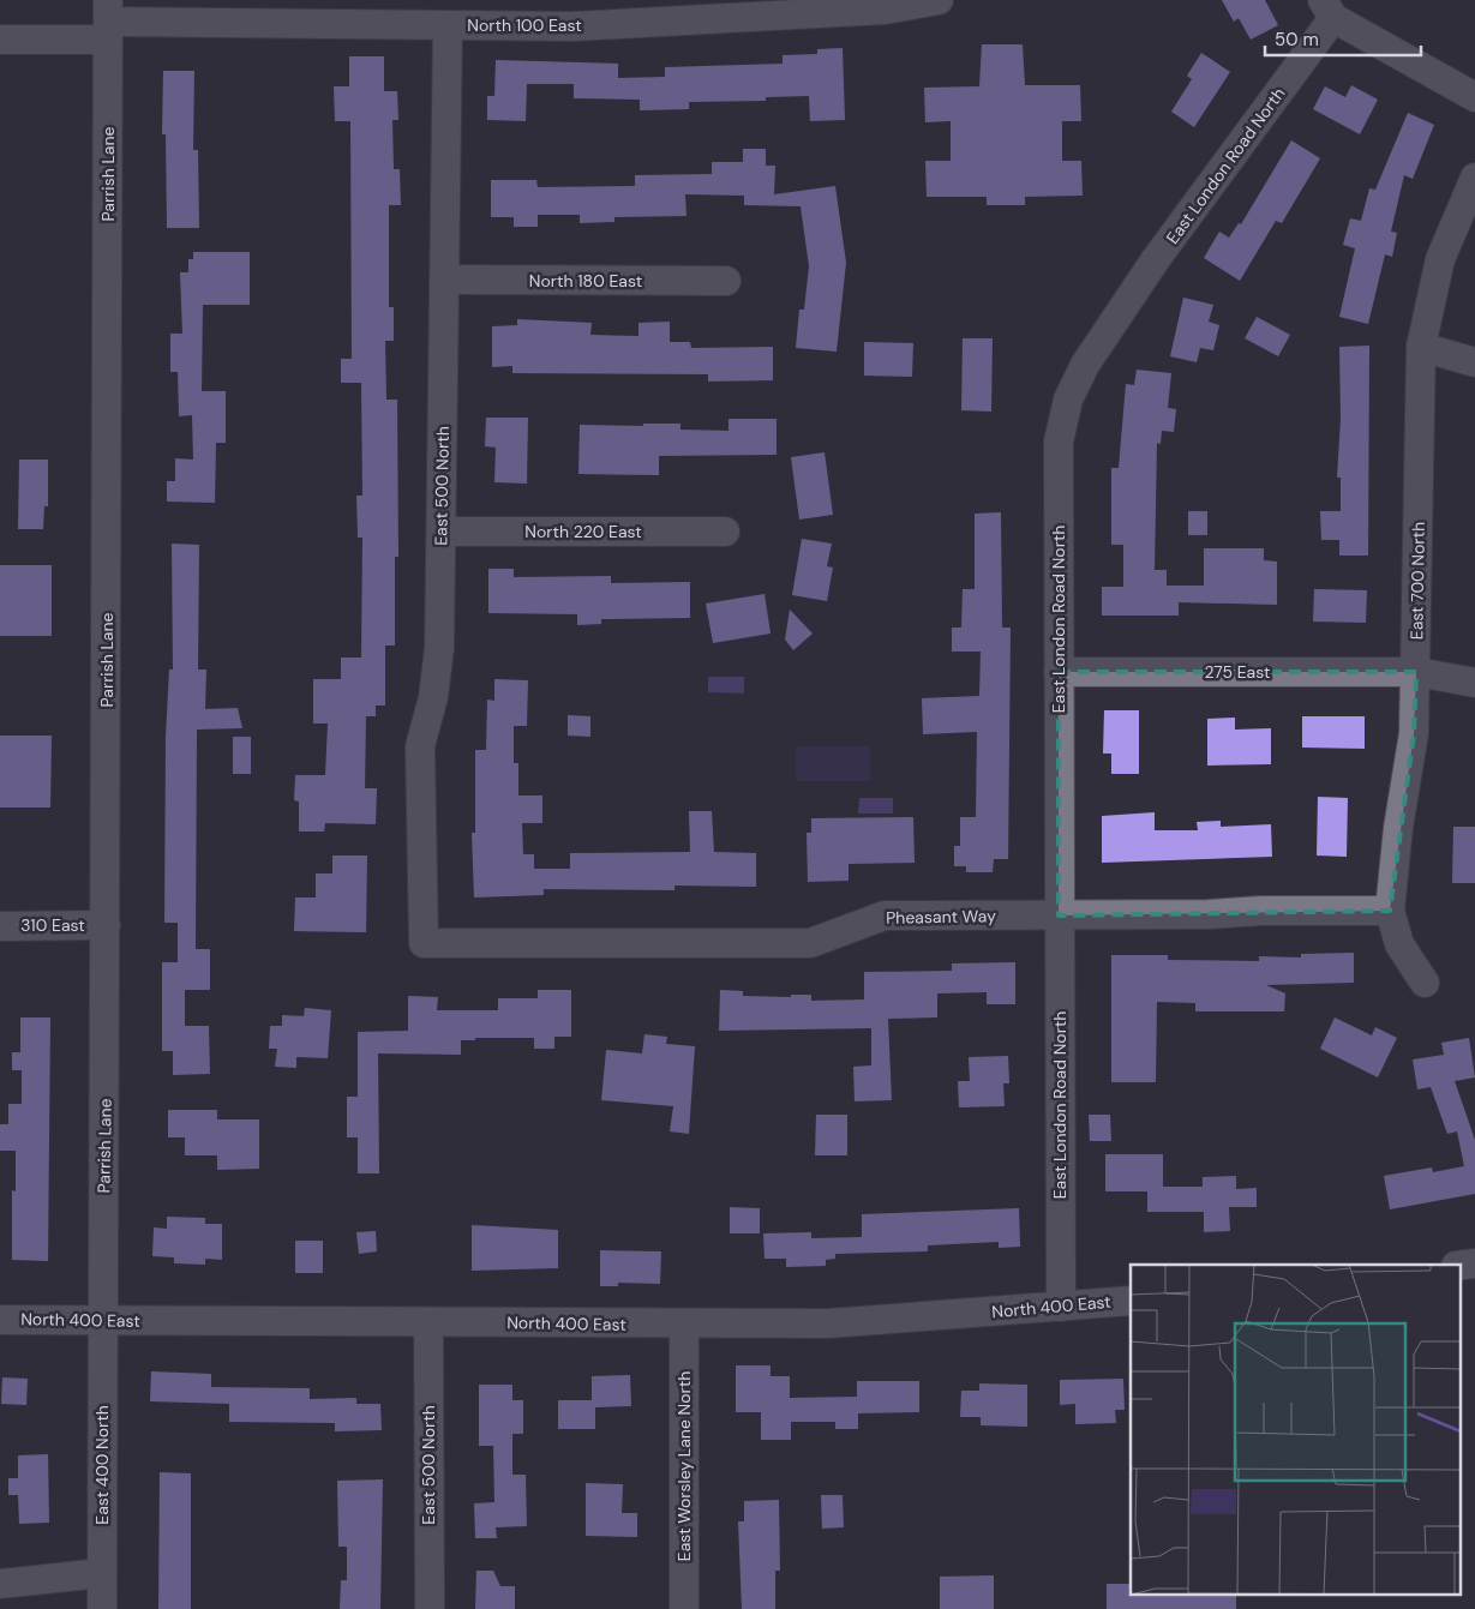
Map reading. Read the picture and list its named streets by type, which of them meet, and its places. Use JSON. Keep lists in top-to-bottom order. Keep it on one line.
{"streets":{"street":["North 100 East","East London Road North","Parrish Lane","North 180 East","East 500 North","North 220 East","East 700 North","275 East","Pheasant Way","310 East","North 400 East","East 400 North","East Worsley Lane North"]},"crossings":[["North 100 East","Parrish Lane"],["North 100 East","East 500 North"],["East London Road North","275 East"],["East London Road North","Pheasant Way"],["East London Road North","North 400 East"],["Parrish Lane","310 East"],["Parrish Lane","North 400 East"],["Parrish Lane","East 400 North"],["North 180 East","East 500 North"],["East 500 North","North 220 East"],["East 500 North","Pheasant Way"],["East 500 North","North 400 East"],["East 700 North","275 East"],["East 700 North","Pheasant Way"],["North 400 East","East 400 North"],["North 400 East","East Worsley Lane North"]],"scale_bar":"50 m"}
